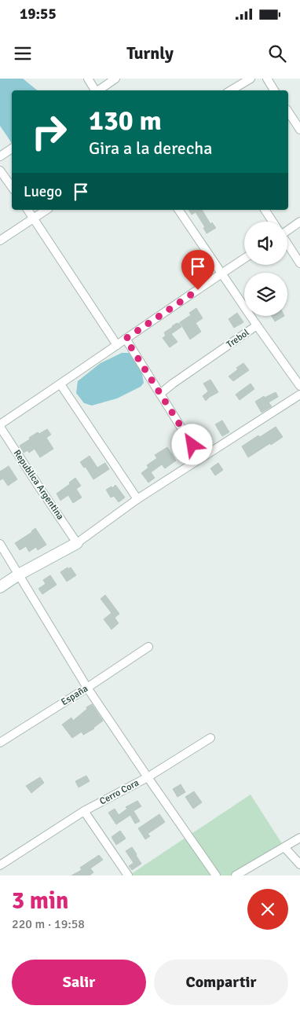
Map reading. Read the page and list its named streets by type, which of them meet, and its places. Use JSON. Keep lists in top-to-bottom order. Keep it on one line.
{"streets":{"street":["Trebol","Republica Argentina","España","Cerro Cora"]},"crossings":[["España","Cerro Cora"]],"page":{"status":"19:55","header":"Turnly","turn":["130 m","Gira a la derecha"],"then":"Luego","heading":["3 min","220 m · 19:58"],"buttons":["Salir","Compartir"]}}
